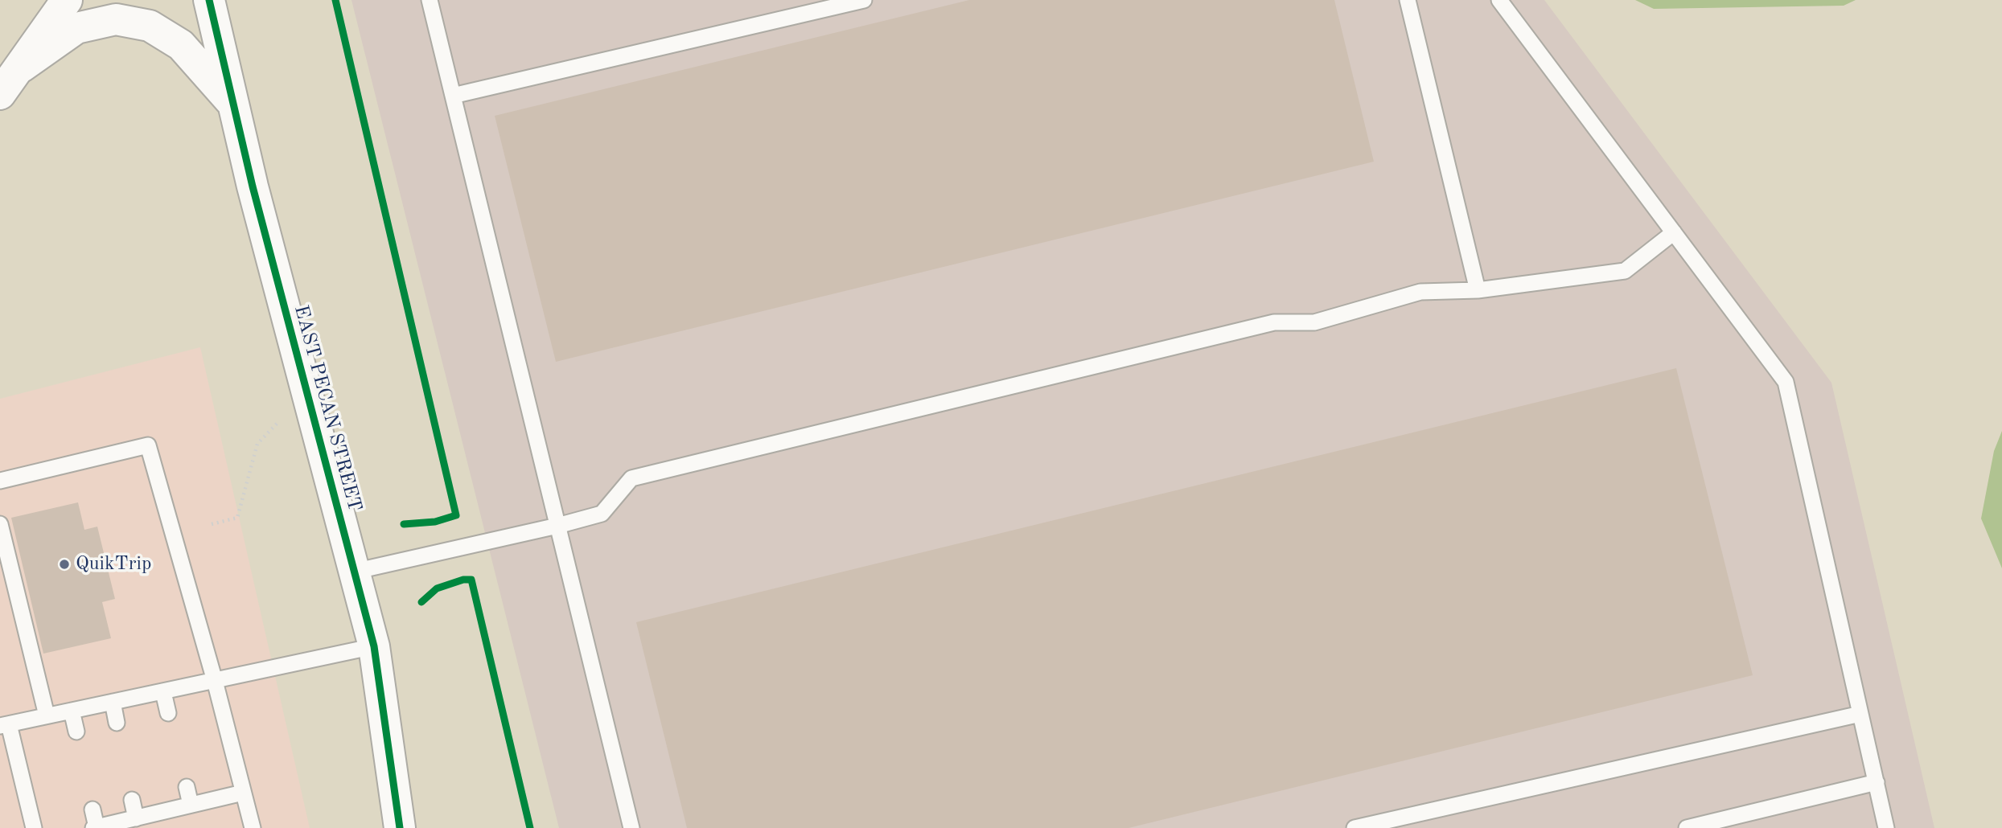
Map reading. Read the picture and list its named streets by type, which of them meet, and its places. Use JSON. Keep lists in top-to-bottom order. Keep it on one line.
{"streets":{"main road":["EAST PECAN STREET"]},"places":["QuikTrip"]}
